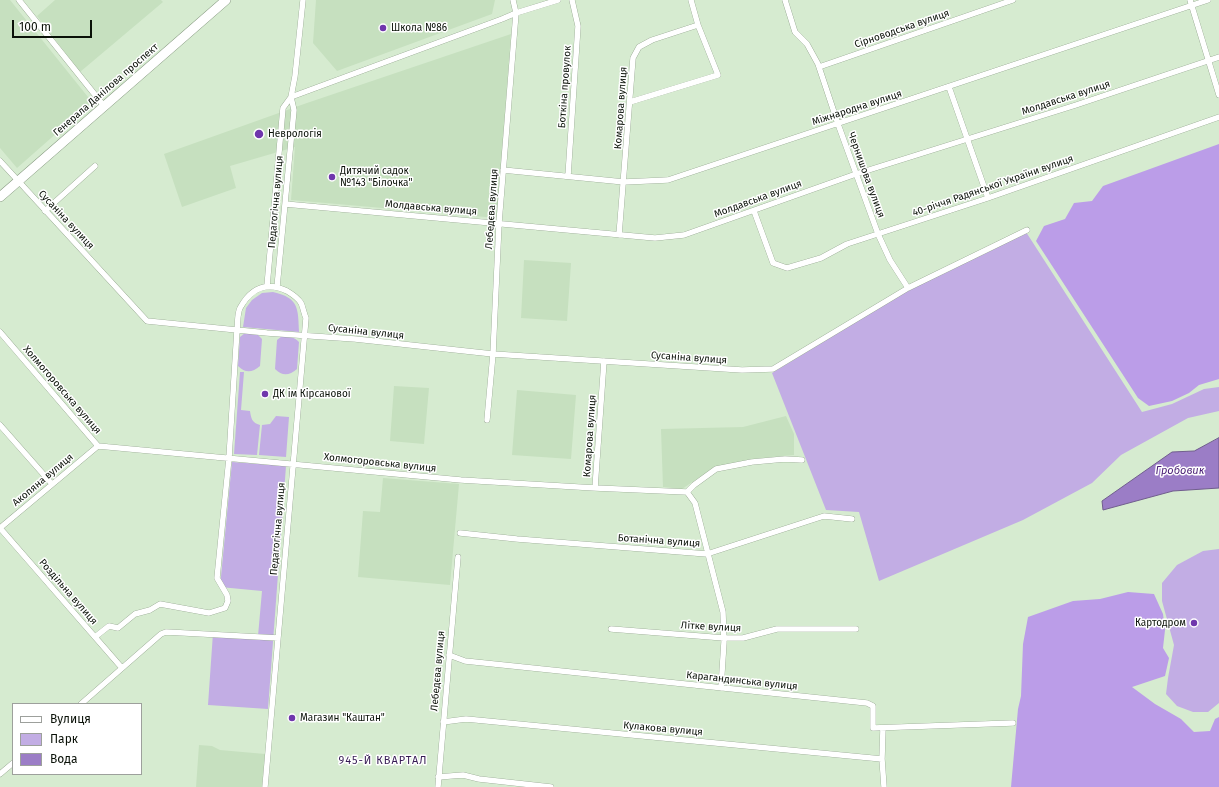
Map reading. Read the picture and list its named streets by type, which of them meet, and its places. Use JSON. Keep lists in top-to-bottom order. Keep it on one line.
{"streets":{"main road":["Генерала Данілова проспект"],"street":["Сірноводська вулиця","Боткіна провулок","Молдавська вулиця","Комарова вулиця","Міжнародна вулиця","Чернишова вулиця","40-річчя Радянської України вулиця","Педагогічна вулиця","Лебедєва вулиця","Сусаніна вулиця","Холмогоровська вулиця","Акопяна вулиця","Ботанічна вулиця","Роздільна вулиця","Літке вулиця","Карагандинська вулиця","Кулакова вулиця"]},"crossings":[["Сірноводська вулиця","Чернишова вулиця"],["Боткіна провулок","Міжнародна вулиця"],["Генерала Данілова проспект","Сусаніна вулиця"],["Молдавська вулиця","Комарова вулиця"],["Молдавська вулиця","Чернишова вулиця"],["Молдавська вулиця","40-річчя Радянської України вулиця"],["Молдавська вулиця","Педагогічна вулиця"],["Молдавська вулиця","Лебедєва вулиця"],["Комарова вулиця","Міжнародна вулиця"],["Комарова вулиця","Сусаніна вулиця"],["Комарова вулиця","Холмогоровська вулиця"],["Міжнародна вулиця","Чернишова вулиця"],["Міжнародна вулиця","Лебедєва вулиця"],["Чернишова вулиця","40-річчя Радянської України вулиця"],["Чернишова вулиця","Сусаніна вулиця"],["Педагогічна вулиця","Сусаніна вулиця"],["Педагогічна вулиця","Холмогоровська вулиця"],["Лебедєва вулиця","Сусаніна вулиця"],["Лебедєва вулиця","Карагандинська вулиця"],["Лебедєва вулиця","Кулакова вулиця"],["Холмогоровська вулиця","Акопяна вулиця"],["Акопяна вулиця","Роздільна вулиця"]],"districts":["945-Й КВАРТАЛ"],"water":["Гробовик"],"places":["Школа №86","Неврологія","Дитячий садок №143 \"Білочка\"","ДК ім Кірсанової","Картодром","Магазин \"Каштан\""],"legend":["Вулиця","Парк","Вода"],"scale_bar":"100 m"}
